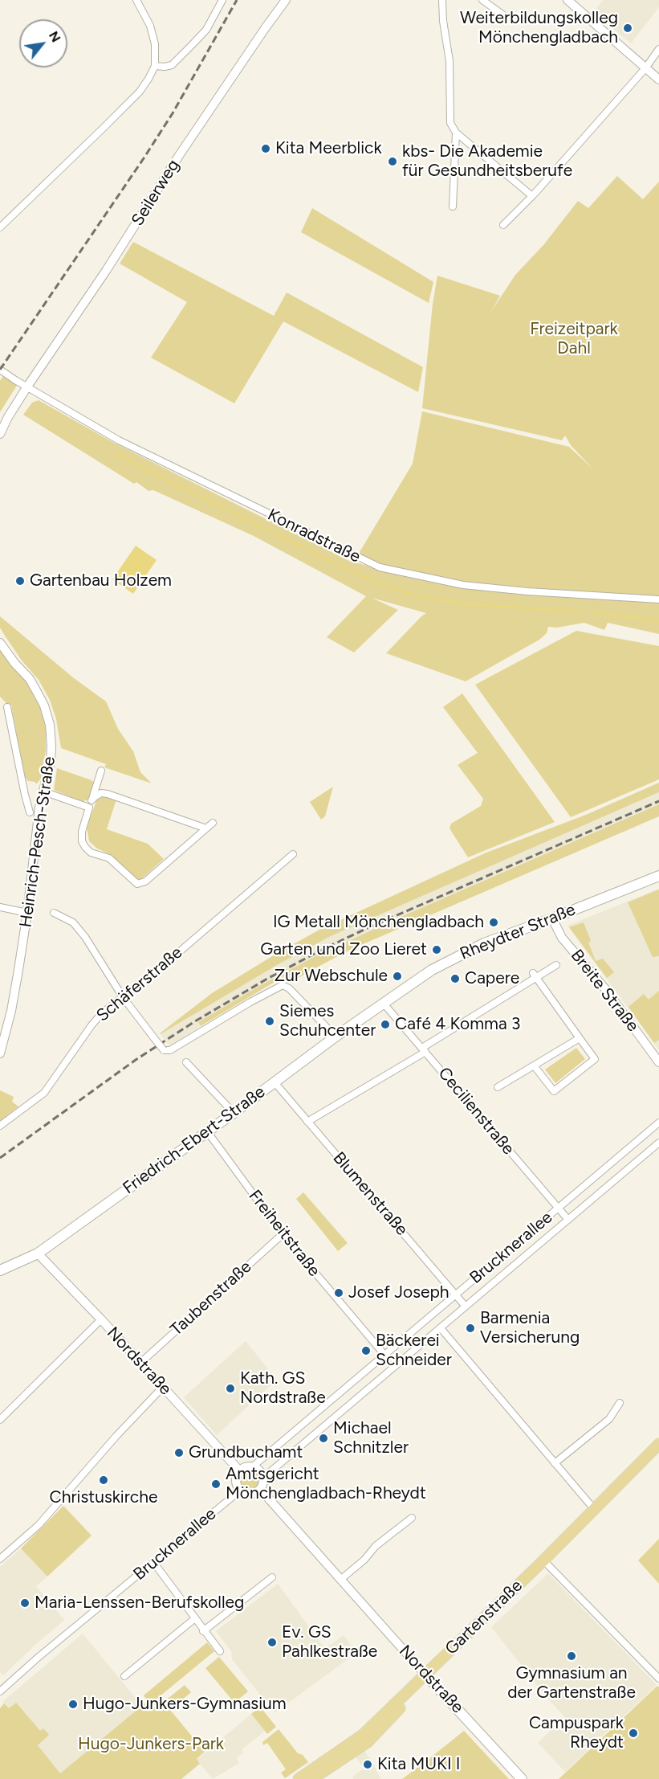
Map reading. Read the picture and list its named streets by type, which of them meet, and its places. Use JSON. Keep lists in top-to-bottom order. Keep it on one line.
{"streets":{"main road":["Rheydter Straße","Friedrich-Ebert-Straße","Nordstraße","Gartenstraße"],"street":["Seilerweg","Konradstraße","Heinrich-Pesch-Straße","Schäferstraße","Breite Straße","Cecilienstraße","Blumenstraße","Freiheitstraße","Brucknerallee","Taubenstraße"]},"crossings":[["Seilerweg","Konradstraße"],["Rheydter Straße","Breite Straße"],["Rheydter Straße","Cecilienstraße"],["Rheydter Straße","Friedrich-Ebert-Straße"],["Cecilienstraße","Friedrich-Ebert-Straße"],["Cecilienstraße","Brucknerallee"],["Friedrich-Ebert-Straße","Blumenstraße"],["Friedrich-Ebert-Straße","Freiheitstraße"],["Friedrich-Ebert-Straße","Nordstraße"],["Blumenstraße","Brucknerallee"],["Freiheitstraße","Brucknerallee"],["Freiheitstraße","Taubenstraße"],["Brucknerallee","Nordstraße"],["Taubenstraße","Nordstraße"],["Nordstraße","Gartenstraße"]],"parks":["Freizeitpark Dahl","Hugo-Junkers-Park"],"places":["Weiterbildungskolleg Mönchengladbach","Kita Meerblick","kbs- Die Akademie für Gesundheitsberufe","Gartenbau Holzem","IG Metall Mönchengladbach","Garten und Zoo Lieret","Zur Webschule","Capere","Siemes Schuhcenter","Café 4 Komma 3","Josef Joseph","Barmenia Versicherung","Bäckerei Schneider","Kath. GS Nordstraße","Michael Schnitzler","Grundbuchamt","Christuskirche","Amtsgericht Mönchengladbach-Rheydt","Maria-Lenssen-Berufskolleg","Ev. GS Pahlkestraße","Gymnasium an der Gartenstraße","Hugo-Junkers-Gymnasium","Campuspark Rheydt","Kita MUKI I"],"north":"top right"}
